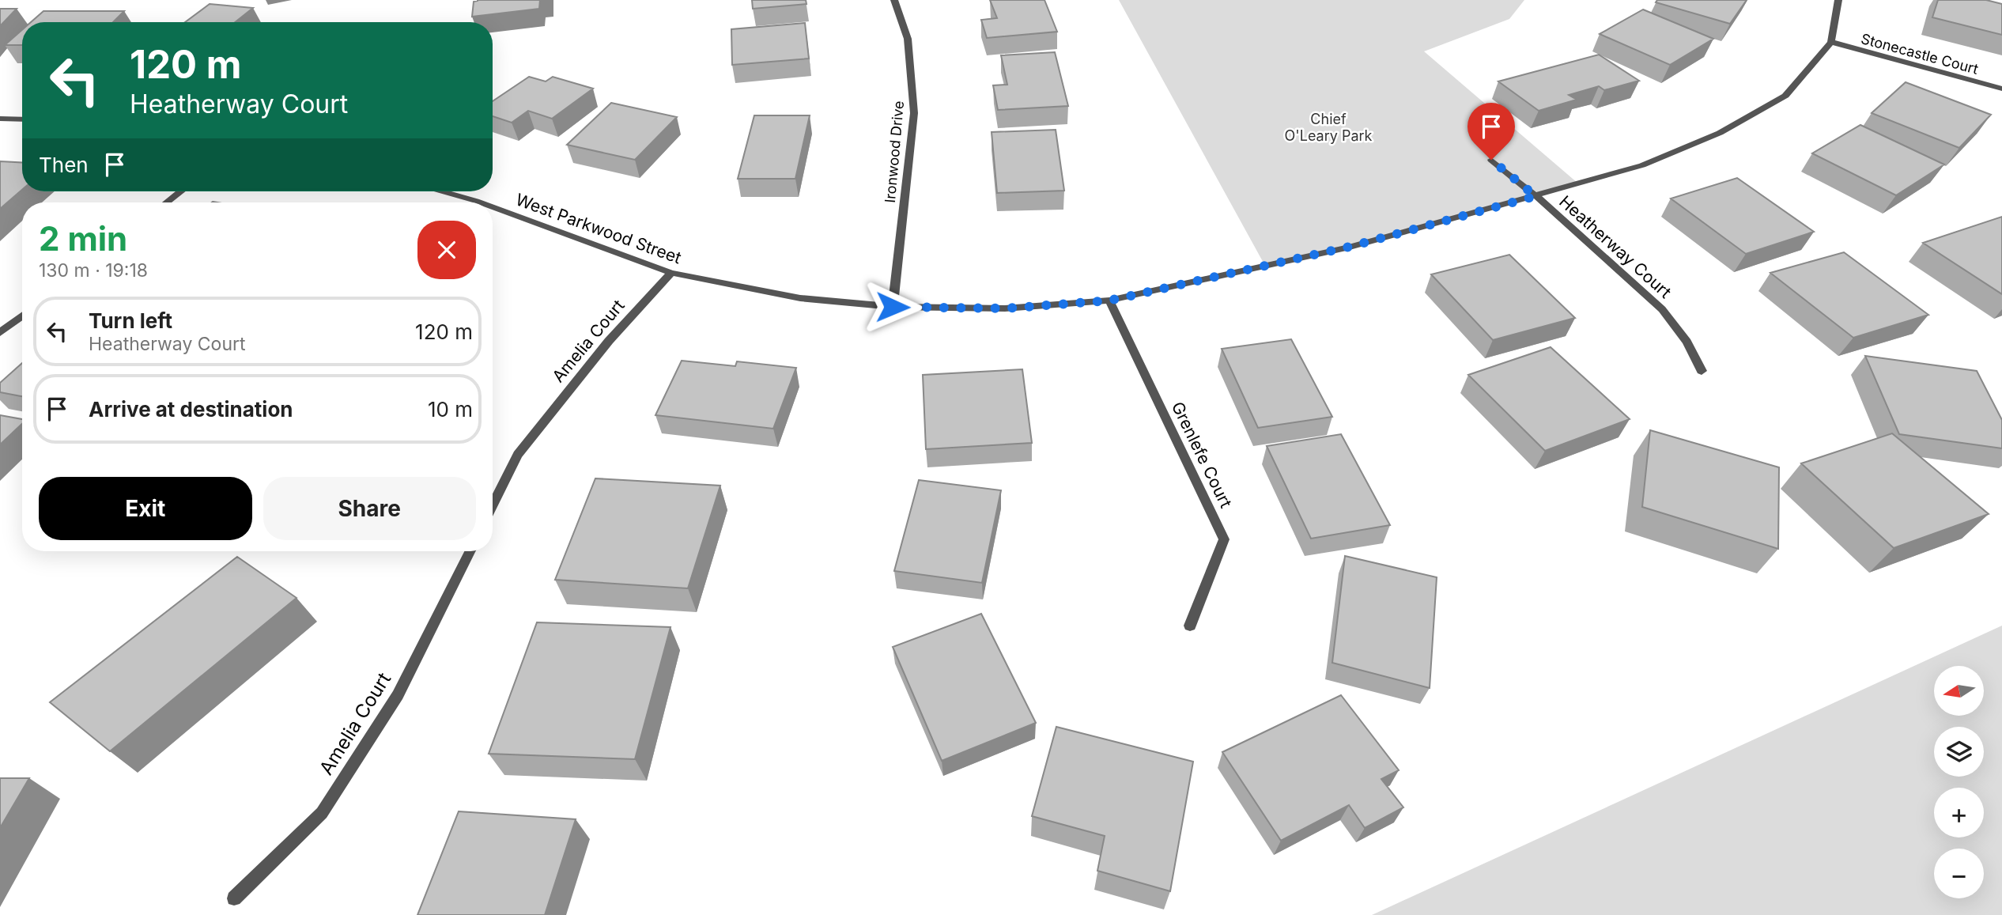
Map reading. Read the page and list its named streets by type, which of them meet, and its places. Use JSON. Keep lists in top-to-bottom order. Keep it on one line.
{"streets":{"street":["Stonecastle Court","Ironwood Drive","West Parkwood Street","Heatherway Court","Amelia Court","Grenlefe Court"]},"crossings":[["Stonecastle Court","West Parkwood Street"],["Ironwood Drive","West Parkwood Street"],["West Parkwood Street","Heatherway Court"],["West Parkwood Street","Amelia Court"],["West Parkwood Street","Grenlefe Court"]],"parks":["Chief O'Leary Park"],"north":"left","page":{"turn":["120 m","Heatherway Court"],"then":"Then","heading":["2 min","130 m · 19:18"],"list":[{"name":"Turn left","note":"Heatherway Court","value":"120 m"},{"name":"Arrive at destination","value":"10 m"}],"buttons":["Exit","Share"],"map_buttons":["+","−"]}}
